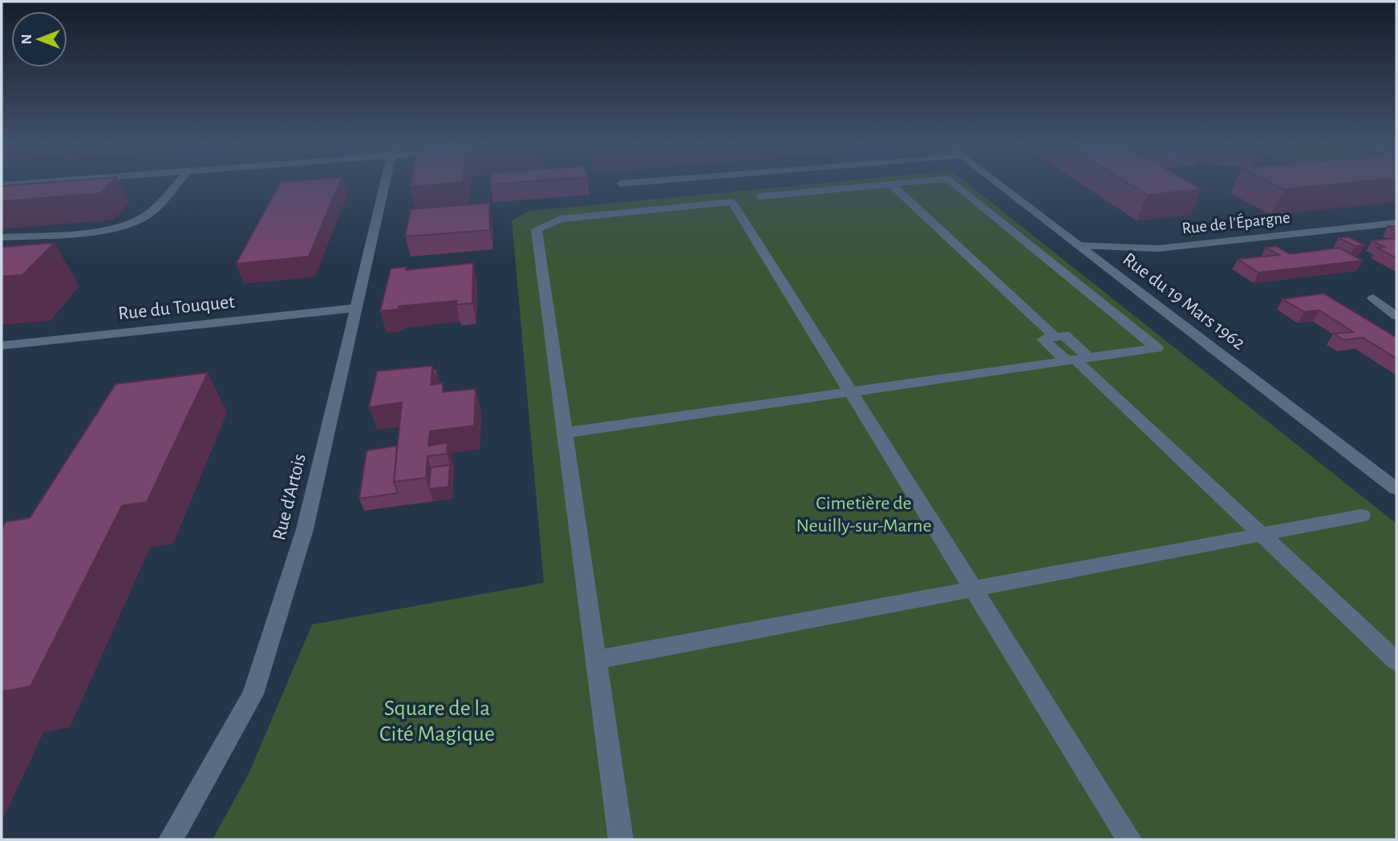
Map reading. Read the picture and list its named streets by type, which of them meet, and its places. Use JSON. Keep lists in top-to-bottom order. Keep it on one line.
{"streets":{"street":["Rue de l'Épargne","Rue du 19 Mars 1962","Rue du Touquet","Rue d'Artois"]},"crossings":[["Rue de l'Épargne","Rue du 19 Mars 1962"],["Rue du Touquet","Rue d'Artois"]],"parks":["Cimetière de Neuilly-sur-Marne","Square de la Cité Magique"],"north":"left"}
